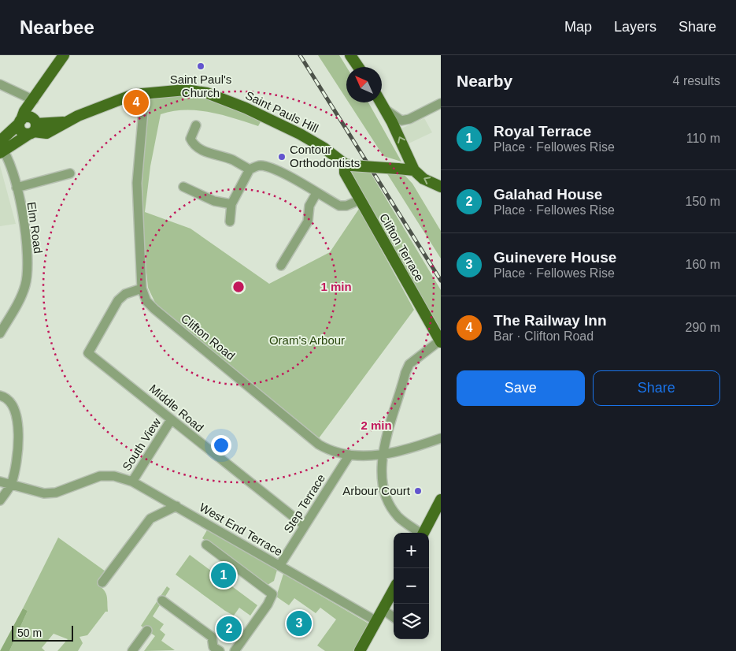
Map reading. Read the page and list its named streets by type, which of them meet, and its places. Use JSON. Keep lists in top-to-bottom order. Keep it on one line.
{"streets":{"main road":["Saint Pauls Hill","Clifton Terrace"],"street":["Elm Road","Clifton Road","Middle Road","South View","Step Terrace","West End Terrace"]},"crossings":[["Saint Pauls Hill","Clifton Terrace"],["Saint Pauls Hill","Clifton Road"],["Clifton Road","Middle Road"],["Clifton Road","Step Terrace"],["Middle Road","South View"],["Middle Road","Step Terrace"],["South View","West End Terrace"],["Step Terrace","West End Terrace"]],"parks":["Oram's Arbour"],"places":["Saint Paul's Church","Contour Orthodontists","Arbour Court"],"scale_bar":"50 m","north":"top left","page":{"header":"Nearbee","nav":["Map","Layers","Share"],"heading":["Nearby","4 results"],"pins":["4","1","3","2"],"list":[{"mark":"1","name":"Royal Terrace","note":"Place · Fellowes Rise","value":"110 m"},{"mark":"2","name":"Galahad House","note":"Place · Fellowes Rise","value":"150 m"},{"mark":"3","name":"Guinevere House","note":"Place · Fellowes Rise","value":"160 m"},{"mark":"4","name":"The Railway Inn","note":"Bar · Clifton Road","value":"290 m"}],"buttons":["Save","Share"],"map_buttons":["+","−"],"scale":"50 m"},"rings":["1 min","2 min"]}
